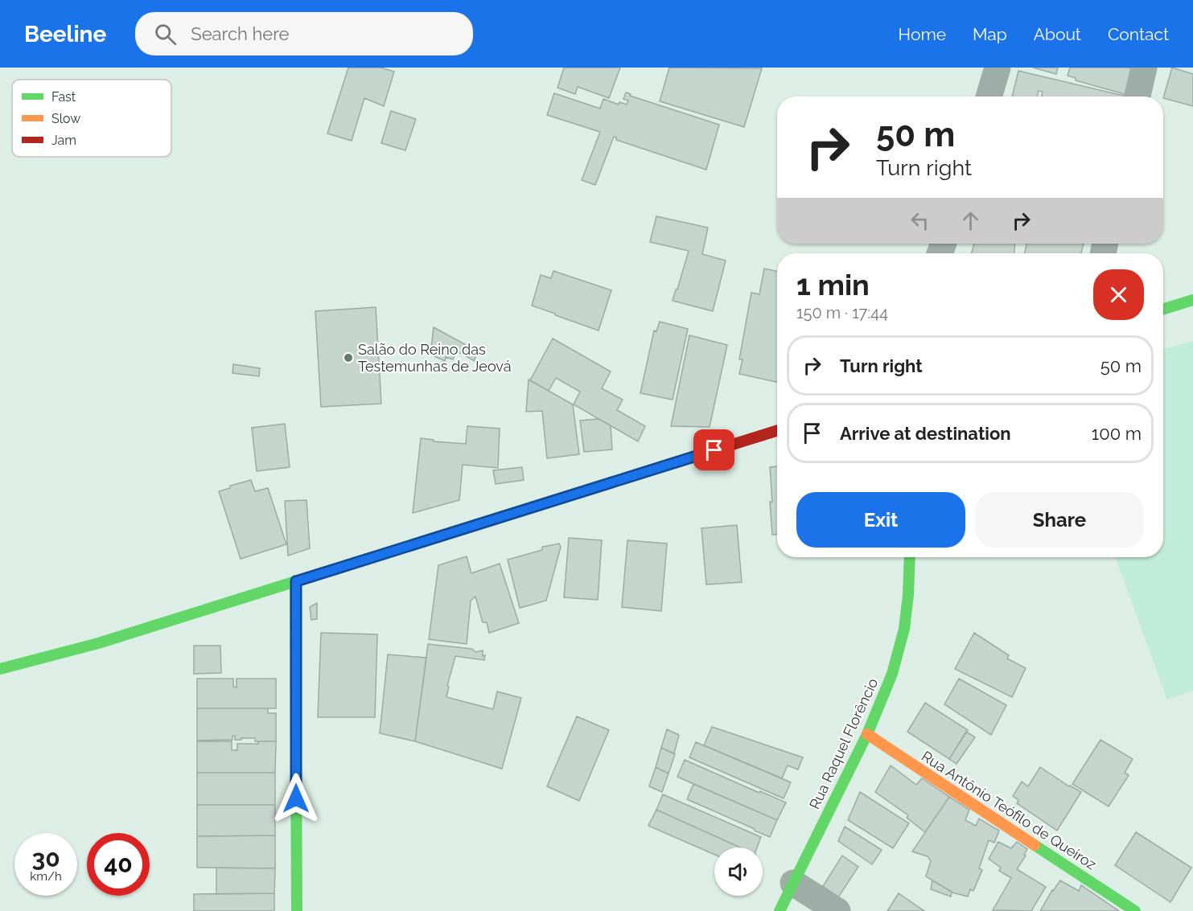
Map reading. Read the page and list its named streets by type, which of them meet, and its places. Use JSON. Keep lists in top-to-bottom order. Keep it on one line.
{"streets":{"street":["Rua Raquel Florêncio","Rua Antônio Teófilo de Queiroz"]},"crossings":[["Rua Raquel Florêncio","Rua Antônio Teófilo de Queiroz"]],"places":["Salão do Reino das Testemunhas de Jeová"],"legend":["Fast","Slow","Jam"],"page":{"header":"Beeline","search":"Search here","nav":["Home","Map","About","Contact"],"turn":["50 m","Turn right"],"heading":["1 min","150 m · 17:44"],"list":[{"name":"Turn right","value":"50 m"},{"name":"Arrive at destination","value":"100 m"}],"buttons":["Exit","Share"],"speed":"30 km/h","limit":"40"}}
